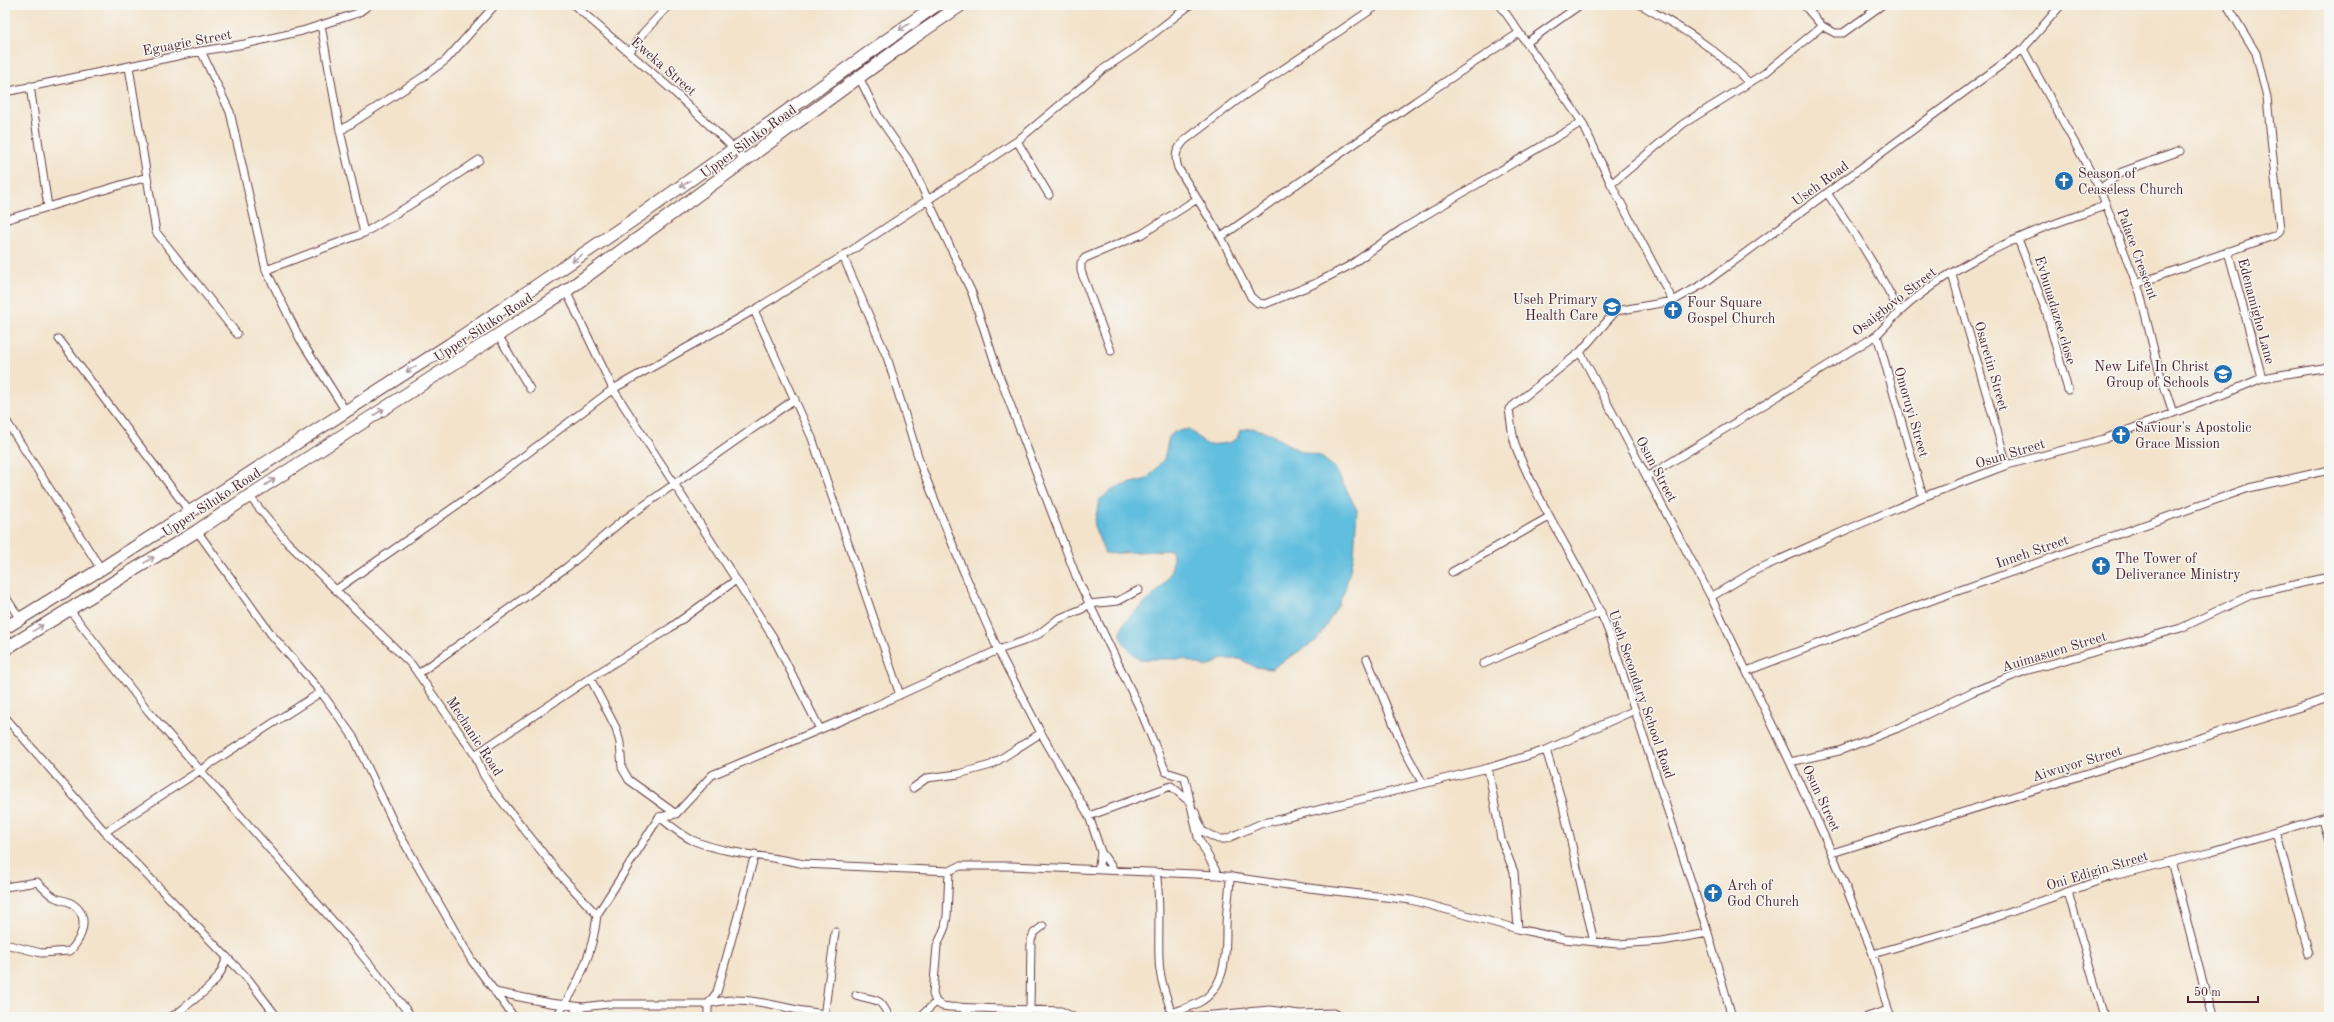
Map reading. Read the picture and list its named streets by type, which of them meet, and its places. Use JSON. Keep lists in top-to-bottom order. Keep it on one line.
{"streets":{"main road":["Upper Siluko Road"],"street":["Eguagie Street","Eweka Street","Useh Road","Palace Crescent","Osaigbovo Street","Evbuuadazee close","Edenamigho Lane","Osaretin Street","Omoruyi Street","Osun Street","Inneh Street","Auimasuen Street","Useh Secondary School Road","Mechanic Road","Aiwuyor Street","Oni Edigin Street"]},"crossings":[["Eweka Street","Upper Siluko Road"],["Upper Siluko Road","Mechanic Road"],["Useh Road","Palace Crescent"],["Useh Road","Osun Street"],["Useh Road","Useh Secondary School Road"],["Palace Crescent","Osaigbovo Street"],["Palace Crescent","Osun Street"],["Osaigbovo Street","Evbuuadazee close"],["Osaigbovo Street","Osaretin Street"],["Osaigbovo Street","Omoruyi Street"],["Osaigbovo Street","Osun Street"],["Edenamigho Lane","Osun Street"],["Osaretin Street","Osun Street"],["Omoruyi Street","Osun Street"],["Osun Street","Inneh Street"],["Osun Street","Auimasuen Street"],["Osun Street","Useh Secondary School Road"],["Osun Street","Aiwuyor Street"],["Osun Street","Oni Edigin Street"]],"places":{"church":["Season of Ceaseless Church","Four Square Gospel Church","Saviour's Apostolic Grace Mission","The Tower of Deliverance Ministry","Arch of God Church"],"school or university":["Useh Primary Health Care","New Life In Christ Group of Schools"]},"scale_bar":"50 m"}
